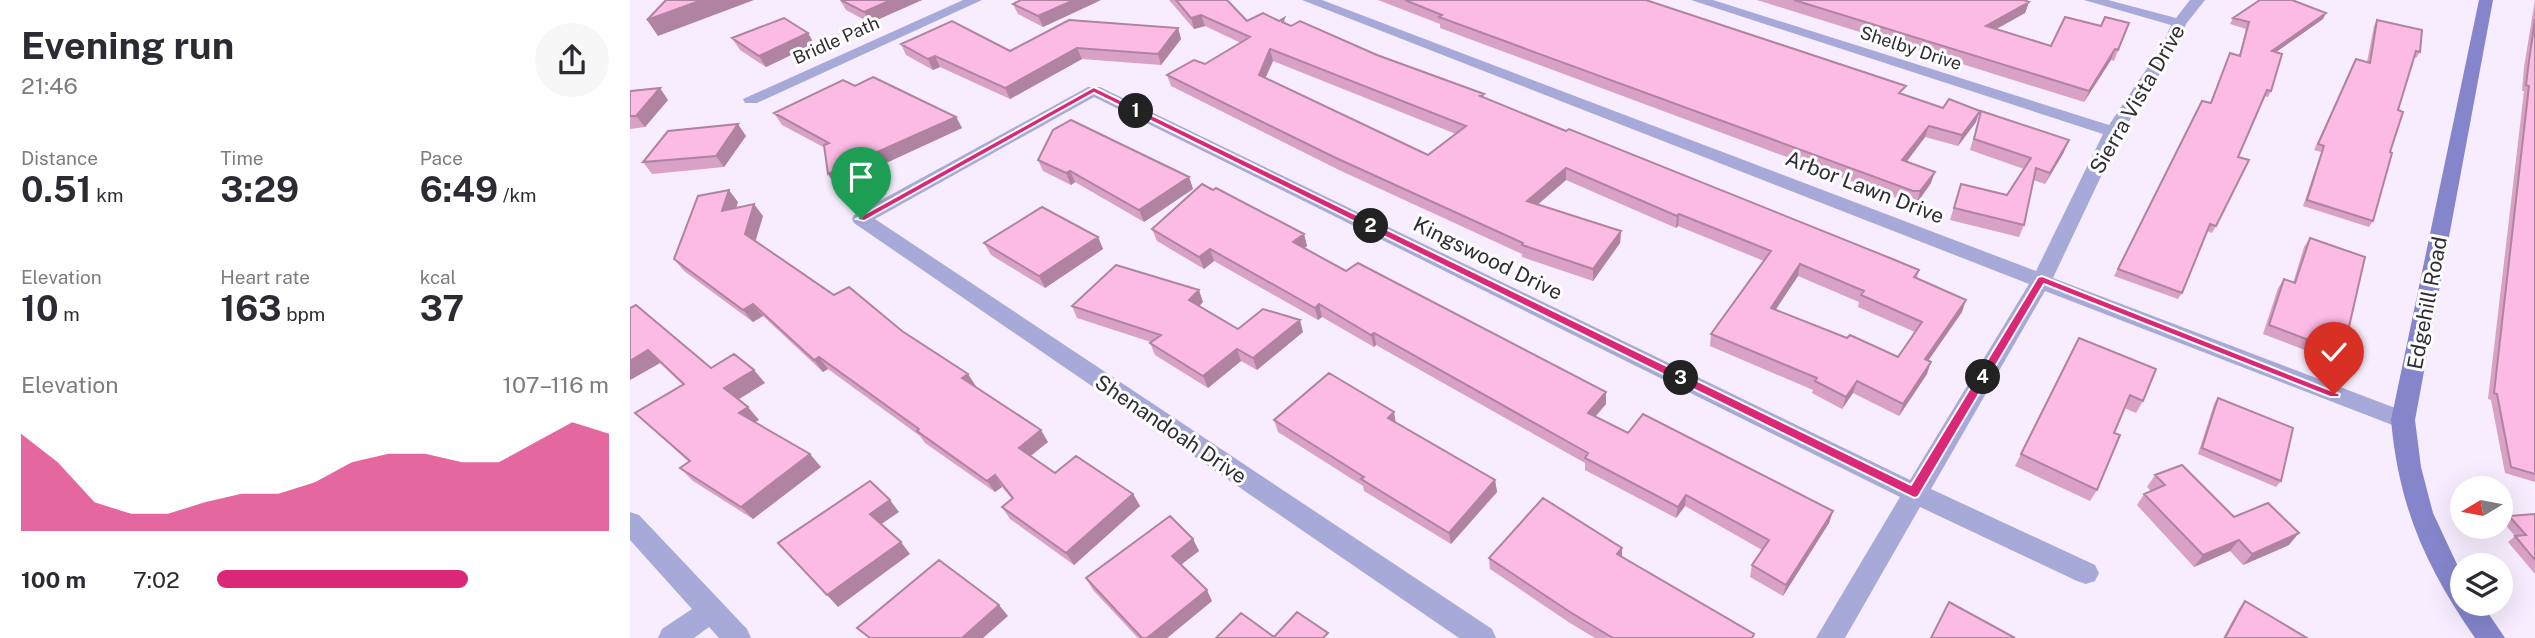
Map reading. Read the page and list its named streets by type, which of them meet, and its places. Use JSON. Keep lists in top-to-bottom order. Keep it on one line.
{"streets":{"street":["Bridle Path","Shelby Drive","Sierra Vista Drive","Arbor Lawn Drive","Kingswood Drive","Edgehill Road","Shenandoah Drive"]},"crossings":[["Shelby Drive","Sierra Vista Drive"],["Sierra Vista Drive","Arbor Lawn Drive"],["Sierra Vista Drive","Kingswood Drive"],["Arbor Lawn Drive","Edgehill Road"],["Kingswood Drive","Shenandoah Drive"]],"north":"left","page":{"heading":["Evening run","21:46"],"pins":["1","2","4","3"],"stats":[["Distance","0.51 km"],["Time","3:29"],["Pace","6:49 /km"],["Elevation","10 m"],["Heart rate","163 bpm"],["kcal","37"]],"chart":["Elevation","107–116 m"],"list":[{"name":"100 m","note":"7:02"}]}}
